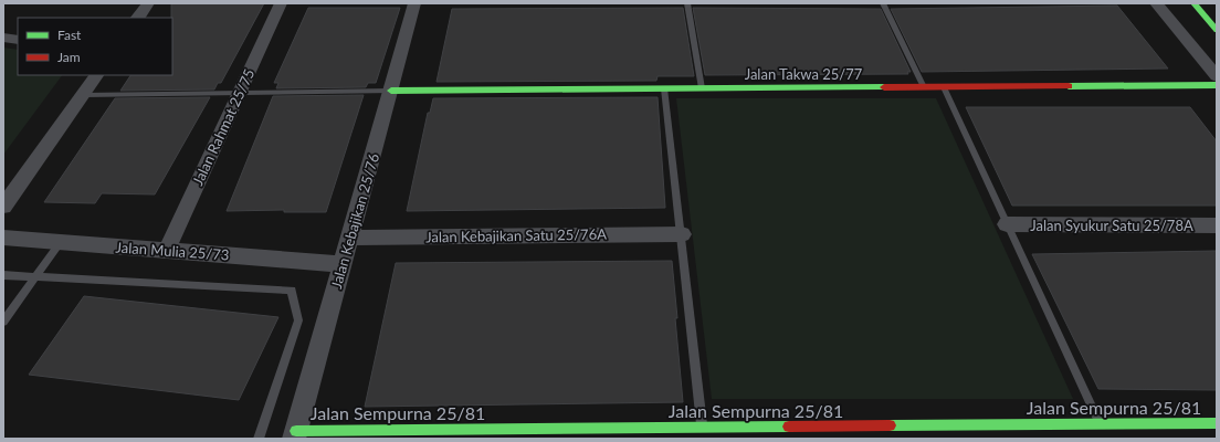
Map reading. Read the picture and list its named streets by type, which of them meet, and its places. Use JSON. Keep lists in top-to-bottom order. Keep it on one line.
{"streets":{"street":["Jalan Takwa 25/77","Jalan Rahmat 25/75","Jalan Kebajikan 25/76","Jalan Syukur Satu 25/78A","Jalan Kebajikan Satu 25/76A","Jalan Mulia 25/73","Jalan Sempurna 25/81"]},"crossings":[["Jalan Takwa 25/77","Jalan Kebajikan 25/76"],["Jalan Rahmat 25/75","Jalan Mulia 25/73"],["Jalan Kebajikan 25/76","Jalan Kebajikan Satu 25/76A"],["Jalan Kebajikan 25/76","Jalan Mulia 25/73"],["Jalan Kebajikan 25/76","Jalan Sempurna 25/81"]],"legend":["Fast","Jam"]}
